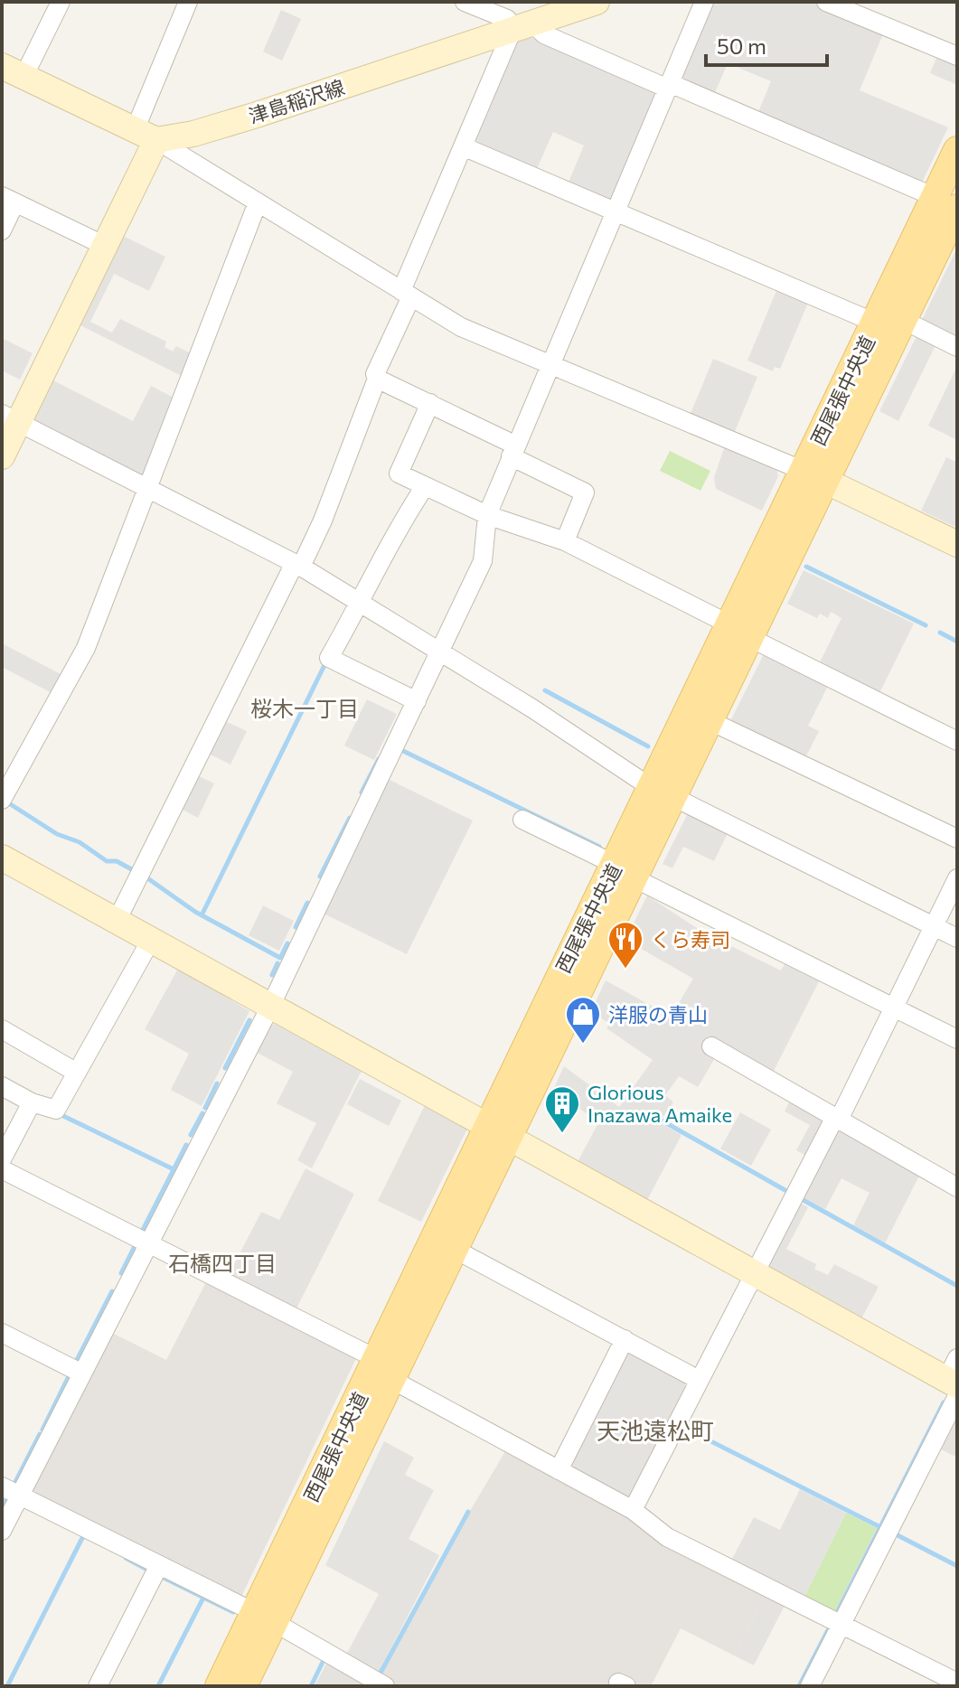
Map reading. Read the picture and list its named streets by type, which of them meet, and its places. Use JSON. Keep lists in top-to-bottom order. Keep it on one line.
{"streets":{"main road":["西尾張中央道"],"street":["津島稲沢線"]},"districts":["桜木一丁目","石橋四丁目","天池遠松町"],"places":{"restaurant":["くら寿司"],"shop":["洋服の青山"],"building":["Glorious Inazawa Amaike"]},"scale_bar":"50 m"}
